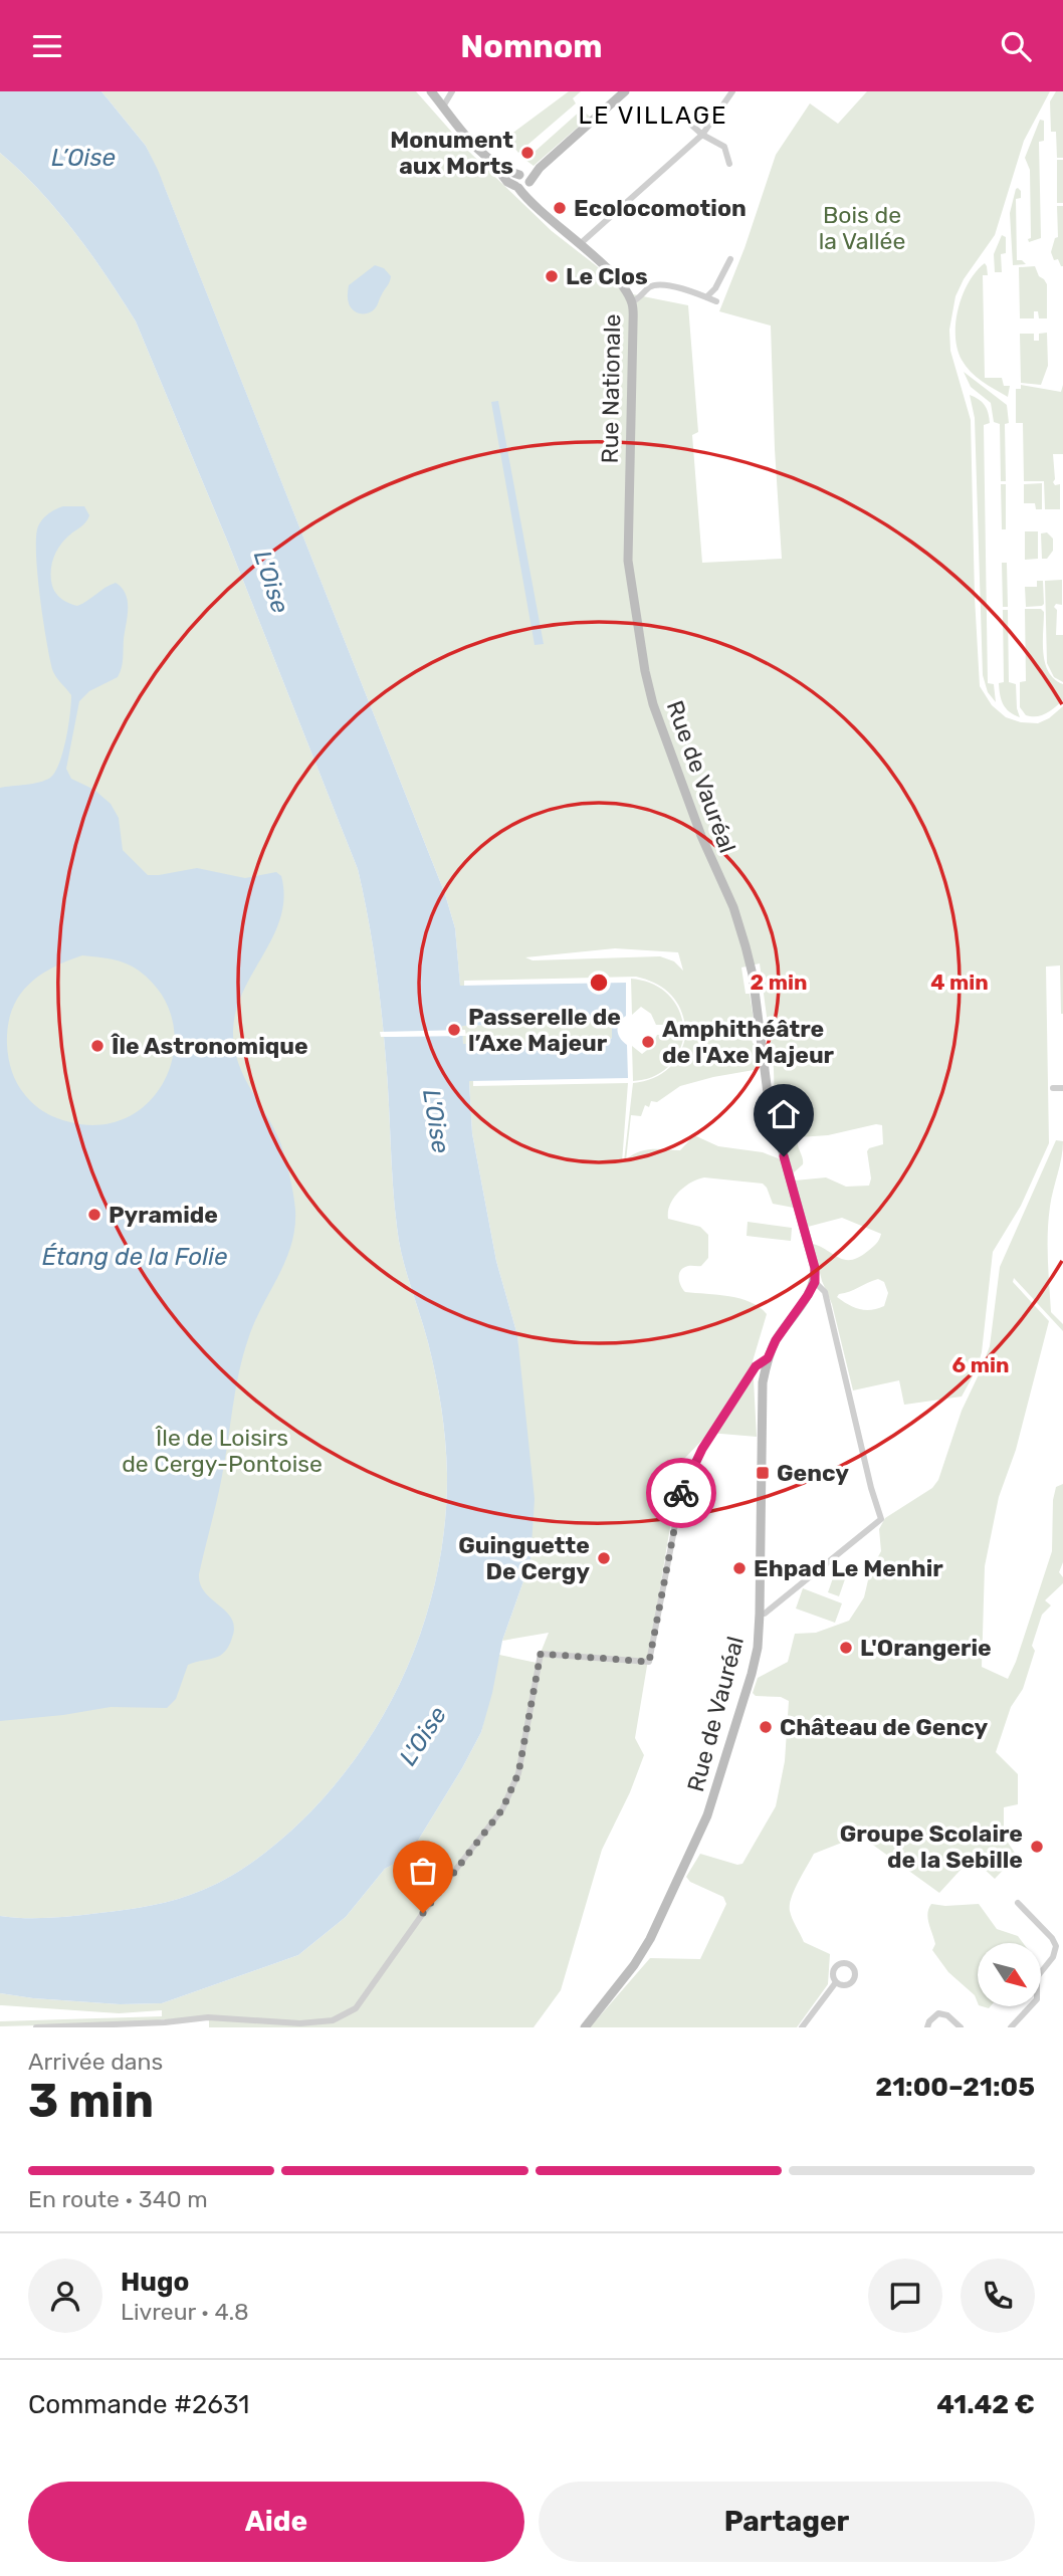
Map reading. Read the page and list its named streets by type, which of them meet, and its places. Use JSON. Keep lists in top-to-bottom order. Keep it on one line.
{"streets":{"street":["Rue Nationale","Rue de Vauréal"]},"crossings":[["Rue Nationale","Rue de Vauréal"]],"districts":["LE VILLAGE"],"water":["L’Oise","L'Oise","Étang de la Folie"],"parks":["Bois de la Vallée","Île de Loisirs de Cergy-Pontoise"],"places":{"other":["Monument aux Morts","Ecolocomotion","Le Clos","Passerelle de l’Axe Majeur","Amphithéâtre de l'Axe Majeur","Île Astronomique","Pyramide","Guinguette De Cergy","Ehpad Le Menhir","L'Orangerie","Château de Gency","Groupe Scolaire de la Sebille"],"transit":["Gency"]},"north":"bottom right","page":{"header":"Nomnom","heading":["3 min","Arrivée dans","21:00–21:05"],"panel":["Hugo","Livreur · 4.8","Commande #2631","41.42 €"],"bar":"En route · 340 m","buttons":["Aide","Partager"]},"rings":["2 min","4 min","6 min"]}
